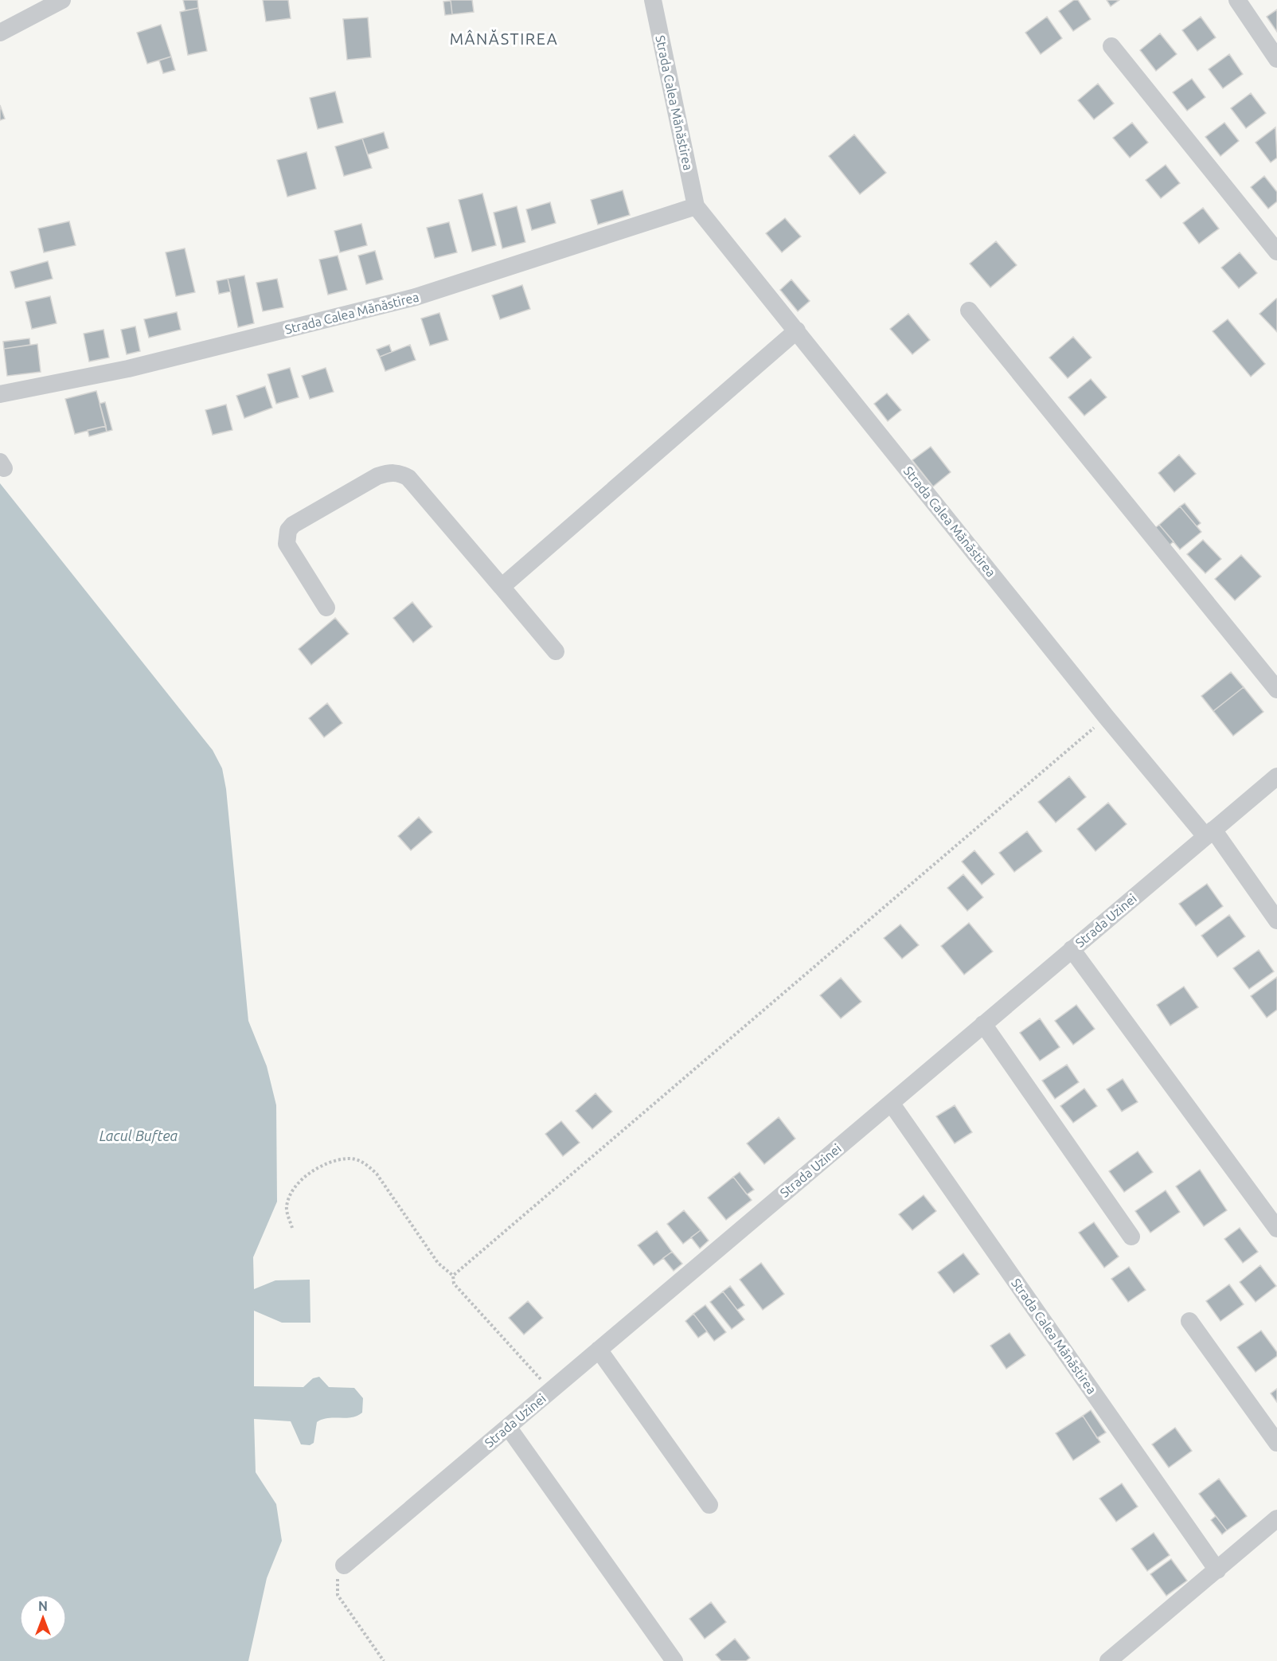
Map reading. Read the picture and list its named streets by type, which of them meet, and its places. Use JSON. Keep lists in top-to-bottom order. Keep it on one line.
{"streets":{"street":["Strada Calea Mănăstirea","Strada Uzinei"]},"crossings":[["Strada Calea Mănăstirea","Strada Uzinei"]],"districts":["MÂNĂSTIREA"],"water":["Lacul Buftea"],"north":"top"}
